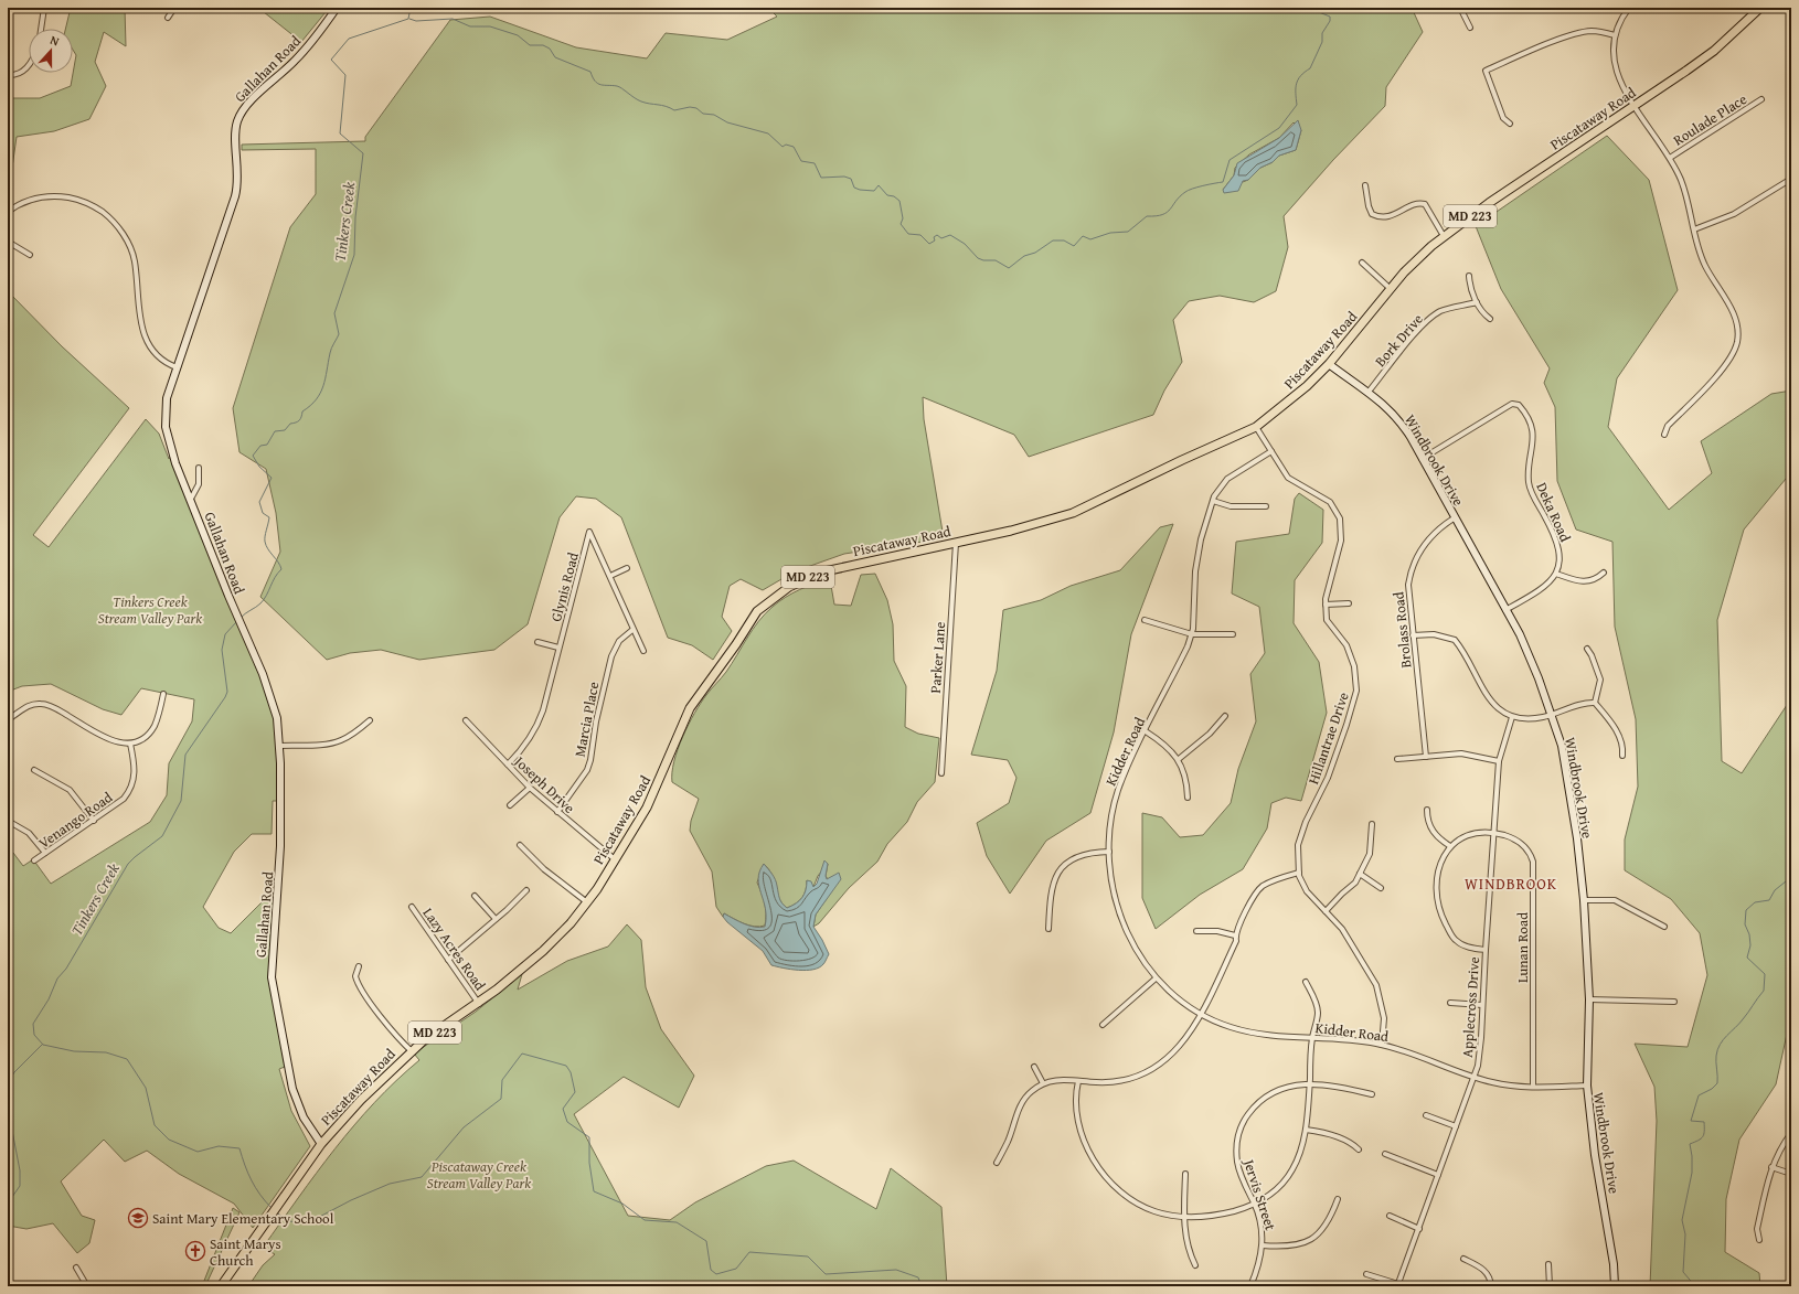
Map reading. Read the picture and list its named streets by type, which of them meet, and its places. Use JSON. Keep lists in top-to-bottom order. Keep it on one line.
{"streets":{"main road":["Piscataway Road","MD 223"],"street":["Gallahan Road","Roulade Place","Bork Drive","Windbrook Drive","Deka Road","Glynis Road","Brolass Road","Parker Lane","Marcia Place","Hillantrae Drive","Kidder Road","Joseph Drive","Venango Road","Lunan Road","Lazy Acres Road","Applecross Drive","Jervis Street"]},"crossings":[["Gallahan Road","Piscataway Road"],["Piscataway Road","Windbrook Drive"],["Piscataway Road","Parker Lane"],["Piscataway Road","Hillantrae Drive"],["Piscataway Road","Joseph Drive"],["Piscataway Road","Lazy Acres Road"],["Bork Drive","Windbrook Drive"],["Windbrook Drive","Deka Road"],["Windbrook Drive","Brolass Road"],["Windbrook Drive","Kidder Road"],["Glynis Road","Marcia Place"],["Glynis Road","Joseph Drive"],["Marcia Place","Joseph Drive"],["Hillantrae Drive","Kidder Road"],["Kidder Road","Lunan Road"],["Kidder Road","Applecross Drive"],["Lunan Road","Applecross Drive"]],"districts":["WINDBROOK"],"water":["Tinkers Creek"],"parks":["Tinkers Creek Stream Valley Park","Piscataway Creek Stream Valley Park"],"places":{"school or university":["Saint Mary Elementary School"],"church":["Saint Marys Church"]},"north":"top"}
